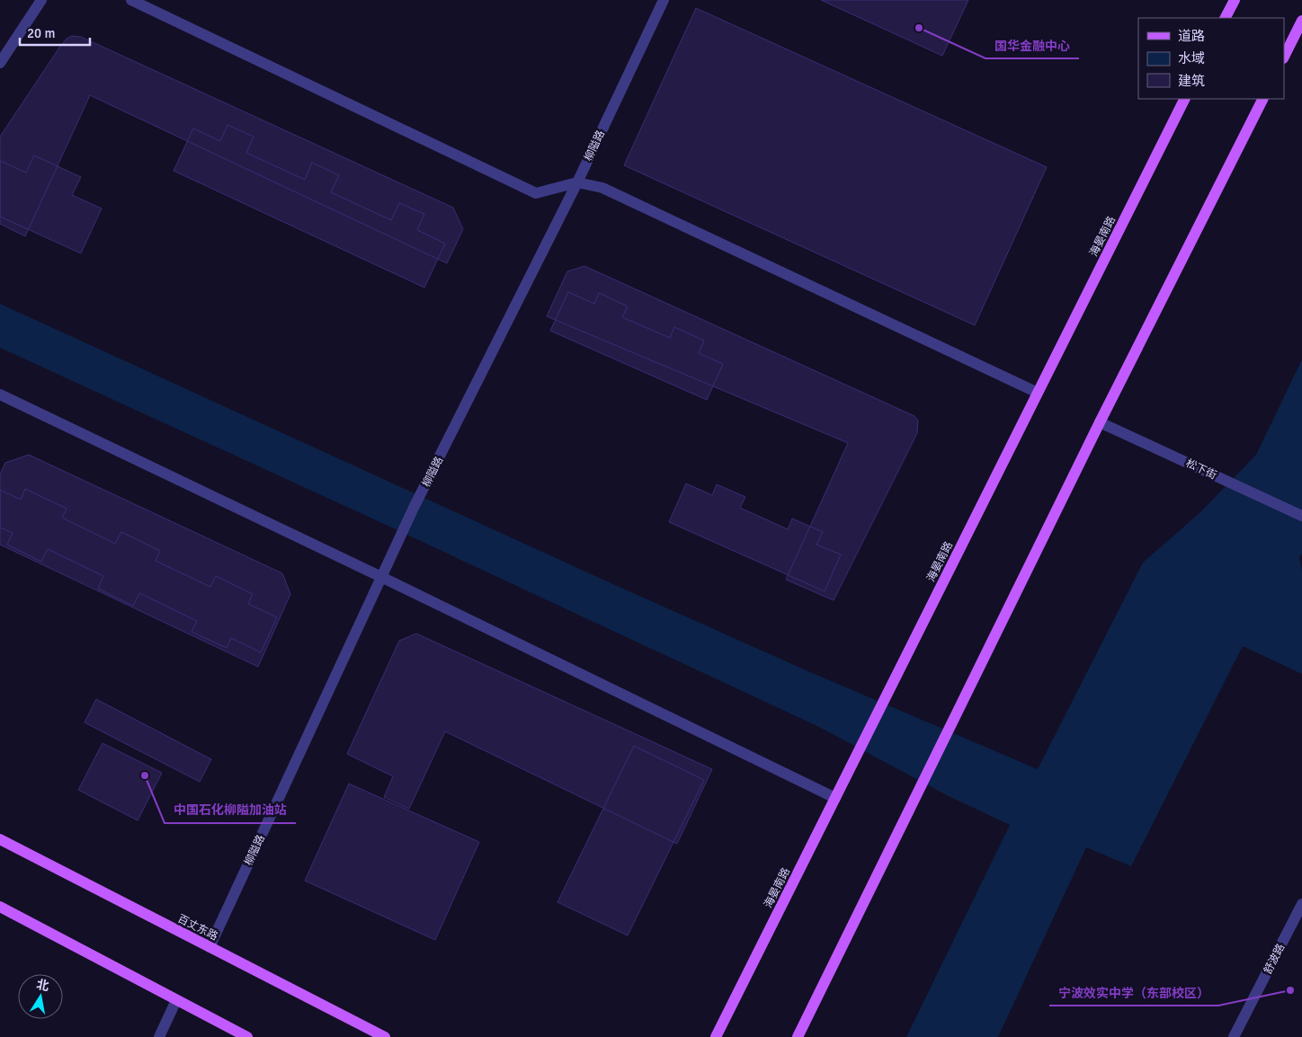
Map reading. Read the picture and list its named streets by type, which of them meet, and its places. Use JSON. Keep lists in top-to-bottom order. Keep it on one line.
{"streets":{"main road":["海晏南路","百丈东路"],"street":["柳隘路","松下街","舒波路"]},"crossings":[["柳隘路","百丈东路"]],"places":["国华金融中心","中国石化柳隘加油站","宁波效实中学（东部校区）"],"legend":["道路","水域","建筑"],"scale_bar":"20 m","north":"top"}
